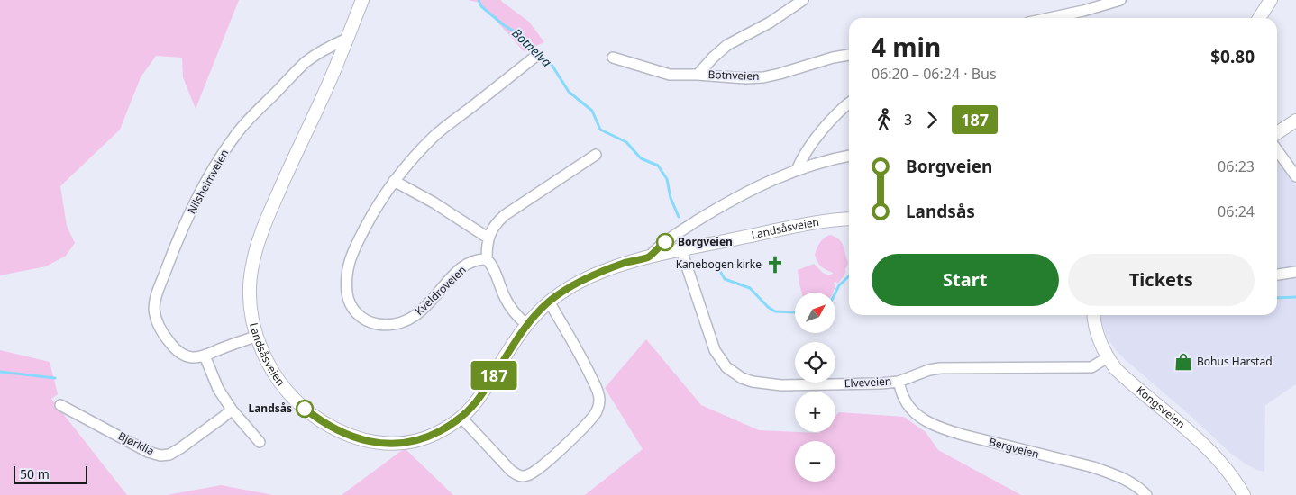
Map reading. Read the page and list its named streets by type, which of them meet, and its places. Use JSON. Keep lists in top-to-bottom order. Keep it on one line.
{"streets":{"street":["Botnveien","Nilsheimveien","Landsåsveien","Kveldroveien","Elveveien","Kongsveien","Bjørklia","Bergveien"]},"crossings":[["Nilsheimveien","Landsåsveien"],["Landsåsveien","Elveveien"],["Elveveien","Kongsveien"],["Elveveien","Bergveien"]],"water":["Botnelva"],"places":{"other":["Borgveien","Landsås"],"church":["Kanebogen kirke"],"shop":["Bohus Harstad"]},"lines":["bus line 187"],"scale_bar":"50 m","north":"top right","page":{"on_map":"187","heading":["4 min","06:20 – 06:24 · Bus","$0.80"],"legs":["3","187"],"list":[{"name":"Borgveien","value":"06:23"},{"name":"Landsås","value":"06:24"}],"buttons":["Start","Tickets"],"map_buttons":["+","−"],"scale":"50 m"}}
